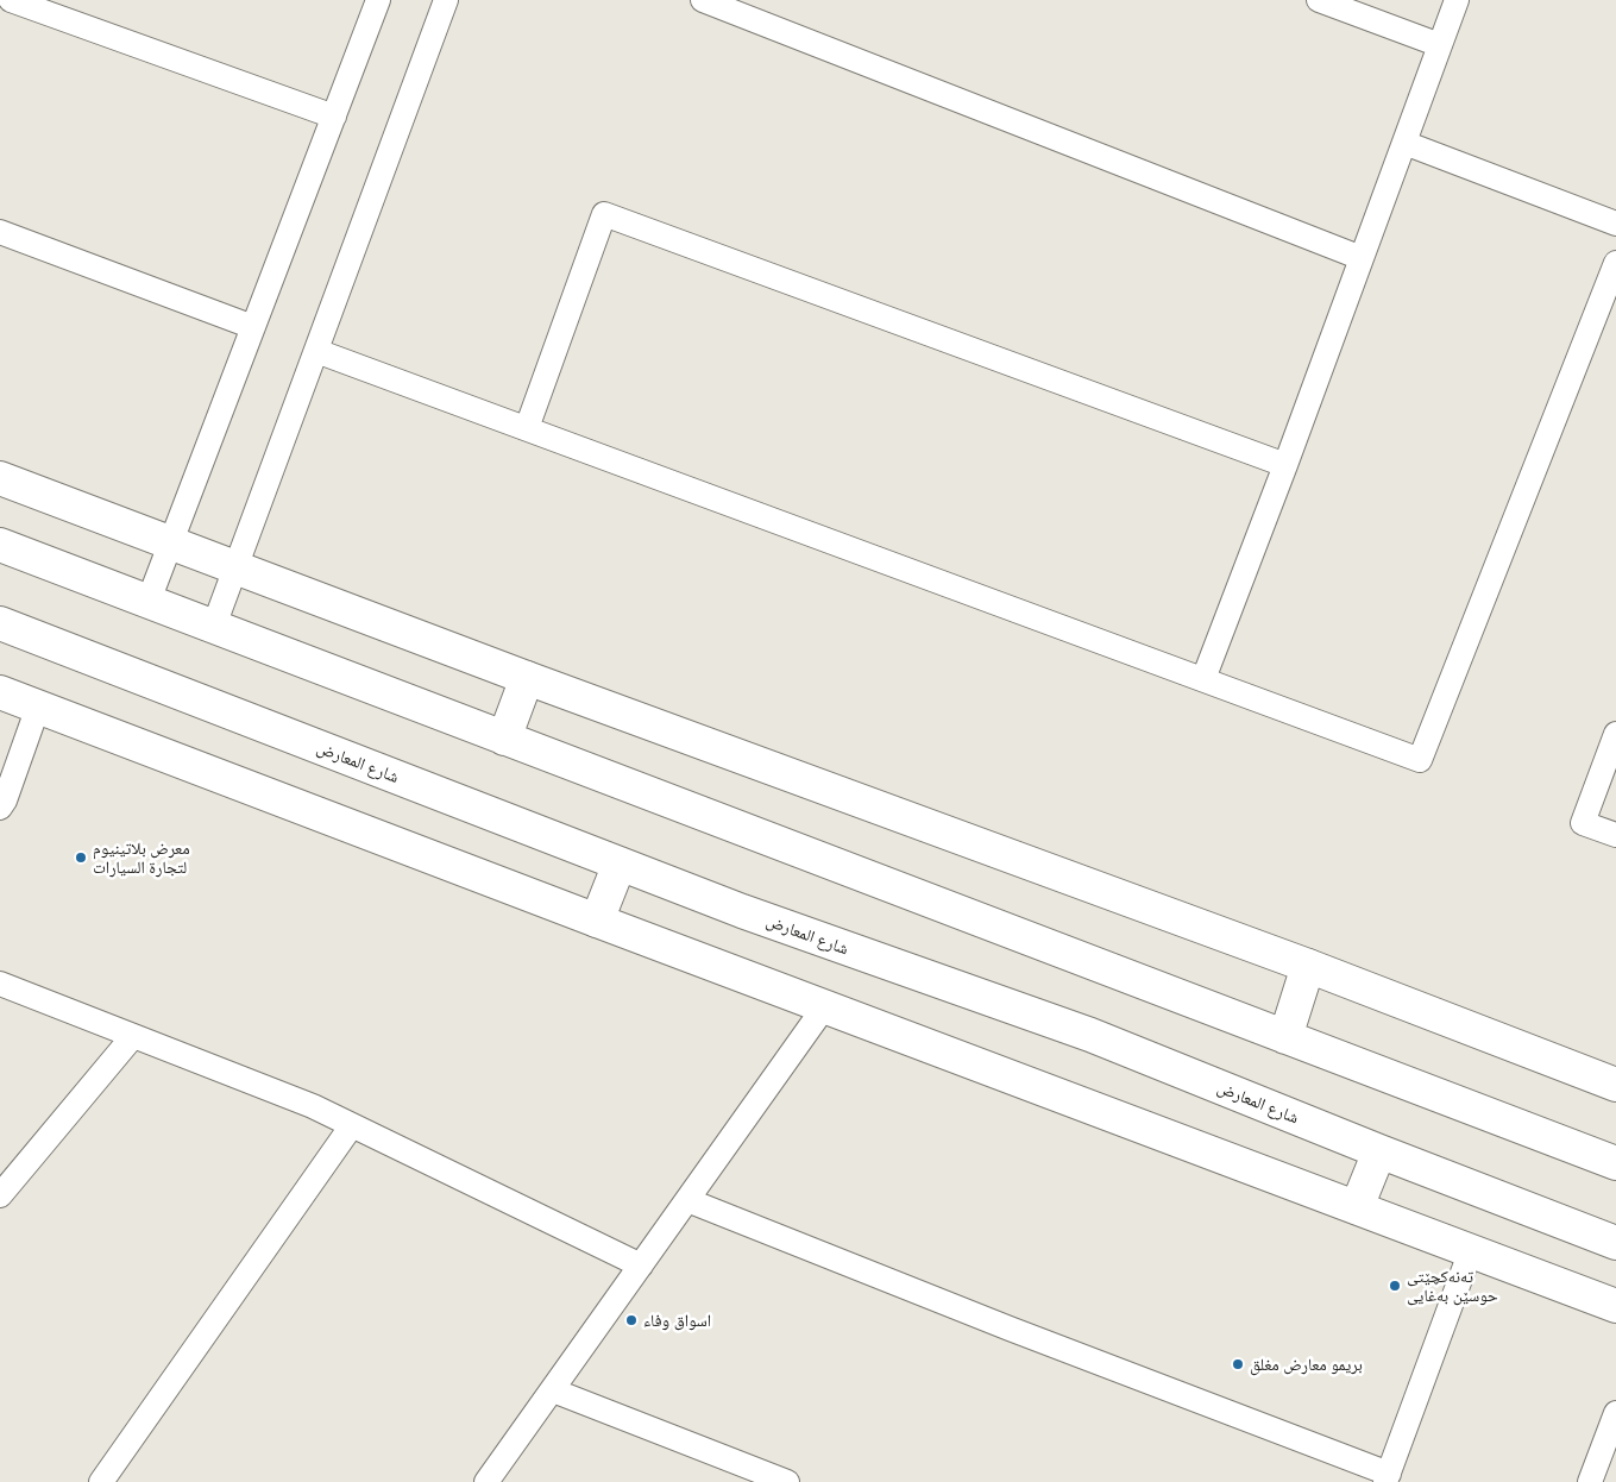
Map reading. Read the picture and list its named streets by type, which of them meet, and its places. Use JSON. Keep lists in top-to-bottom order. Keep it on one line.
{"streets":{"main road":["شارع المعارض"]},"places":["معرض بلاتينيوم لتجارة السيارات","تەنەکچێتی حوسێن بەغایی","اسواق وفاء","بريمو معارض مغلق"]}
